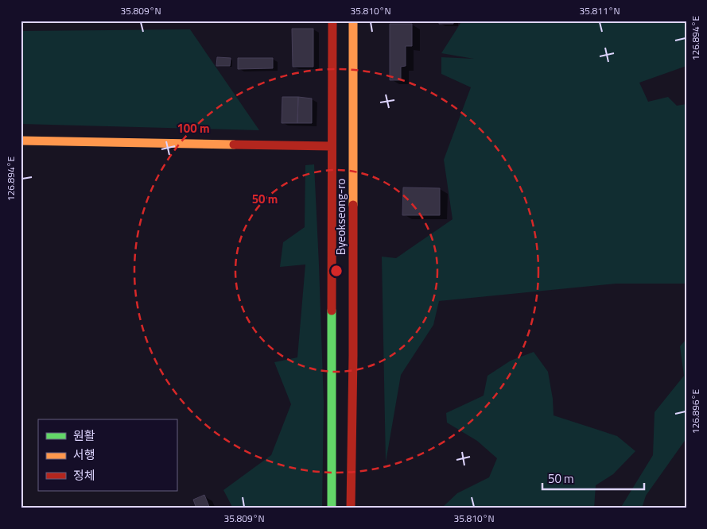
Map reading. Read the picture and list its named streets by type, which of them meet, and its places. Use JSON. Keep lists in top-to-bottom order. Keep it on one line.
{"streets":{"main road":["Byeokseong-ro"]},"legend":["원활","서행","정체"],"scale_bar":"50 m","coordinates":["35.809°N","35.810°N","35.811°N","126.894°E","126.896°E"],"rings":["100 m","50 m"]}
